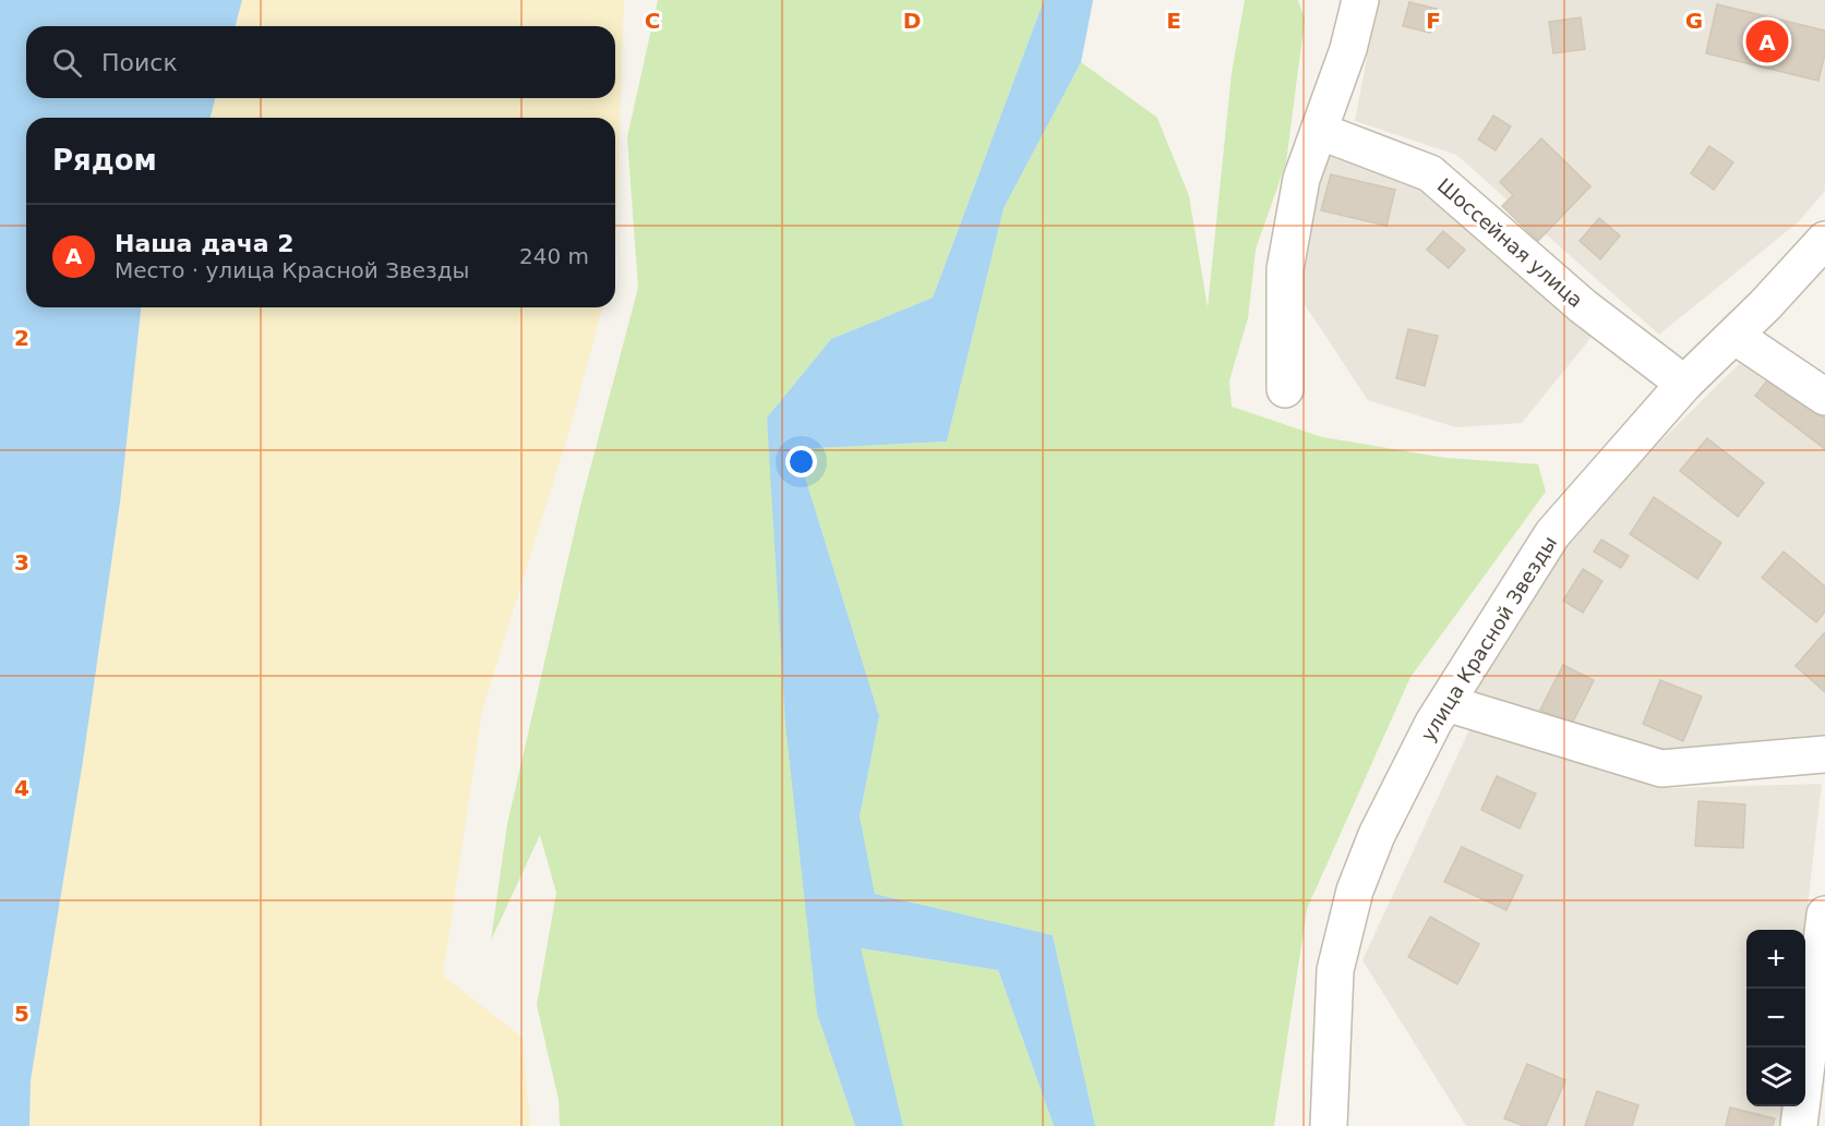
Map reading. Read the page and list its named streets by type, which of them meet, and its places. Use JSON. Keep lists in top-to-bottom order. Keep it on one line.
{"streets":{"street":["Шоссейная улица","улица Красной Звезды"]},"crossings":[["Шоссейная улица","улица Красной Звезды"]],"page":{"pins":"A","search":"Поиск","heading":"Рядом","list":[{"mark":"A","name":"Наша дача 2","note":"Место · улица Красной Звезды","value":"240 m"}],"map_buttons":["+","−"]},"grid":{"columns":["C","D","E","F","G"],"rows":["2","3","4","5"]}}
